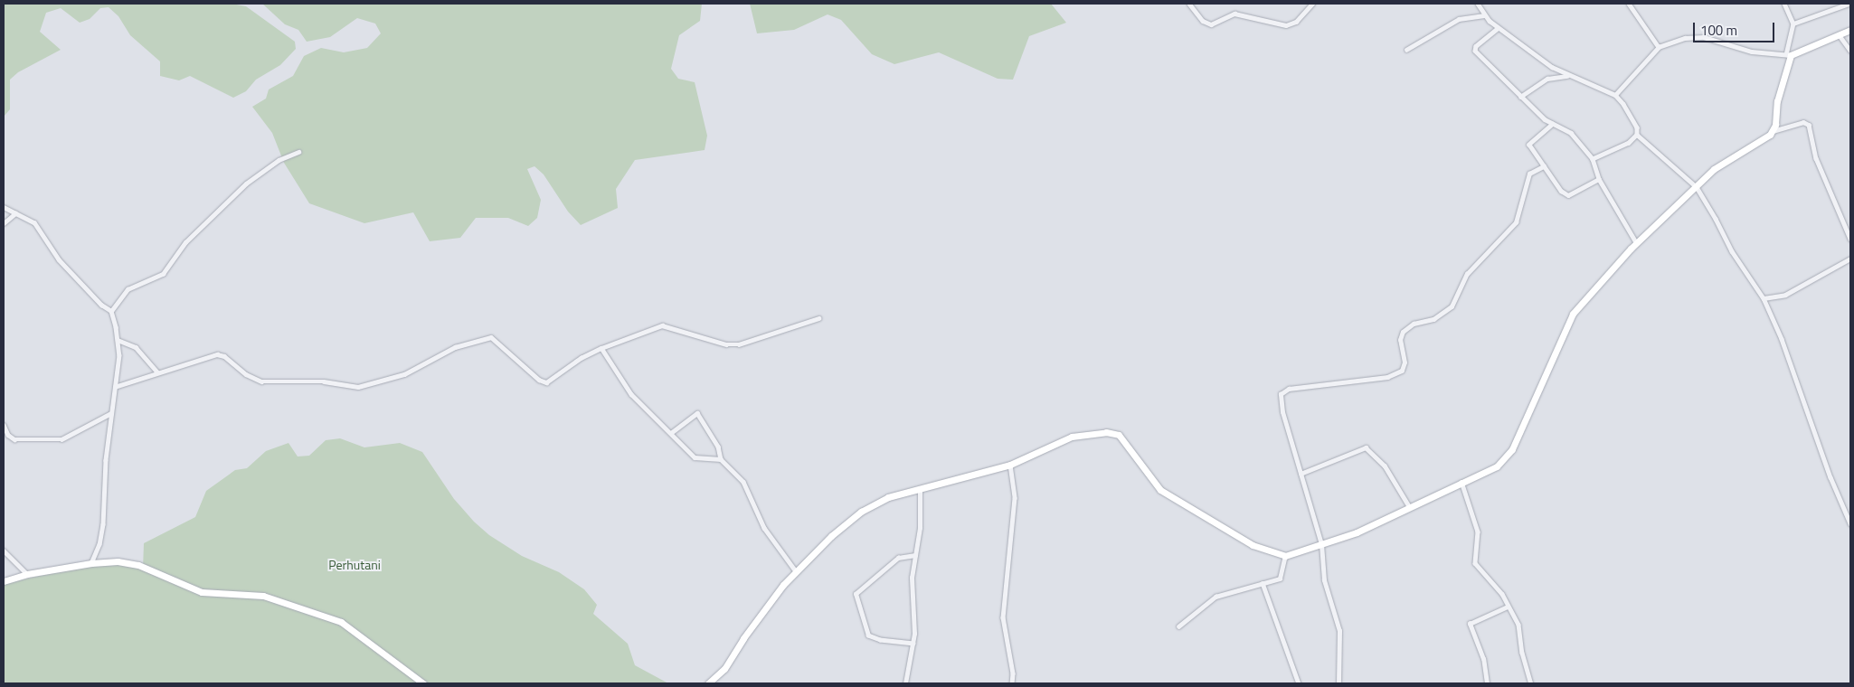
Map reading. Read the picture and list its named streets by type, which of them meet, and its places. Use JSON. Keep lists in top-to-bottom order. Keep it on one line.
{"parks":["Perhutani"],"scale_bar":"100 m"}
